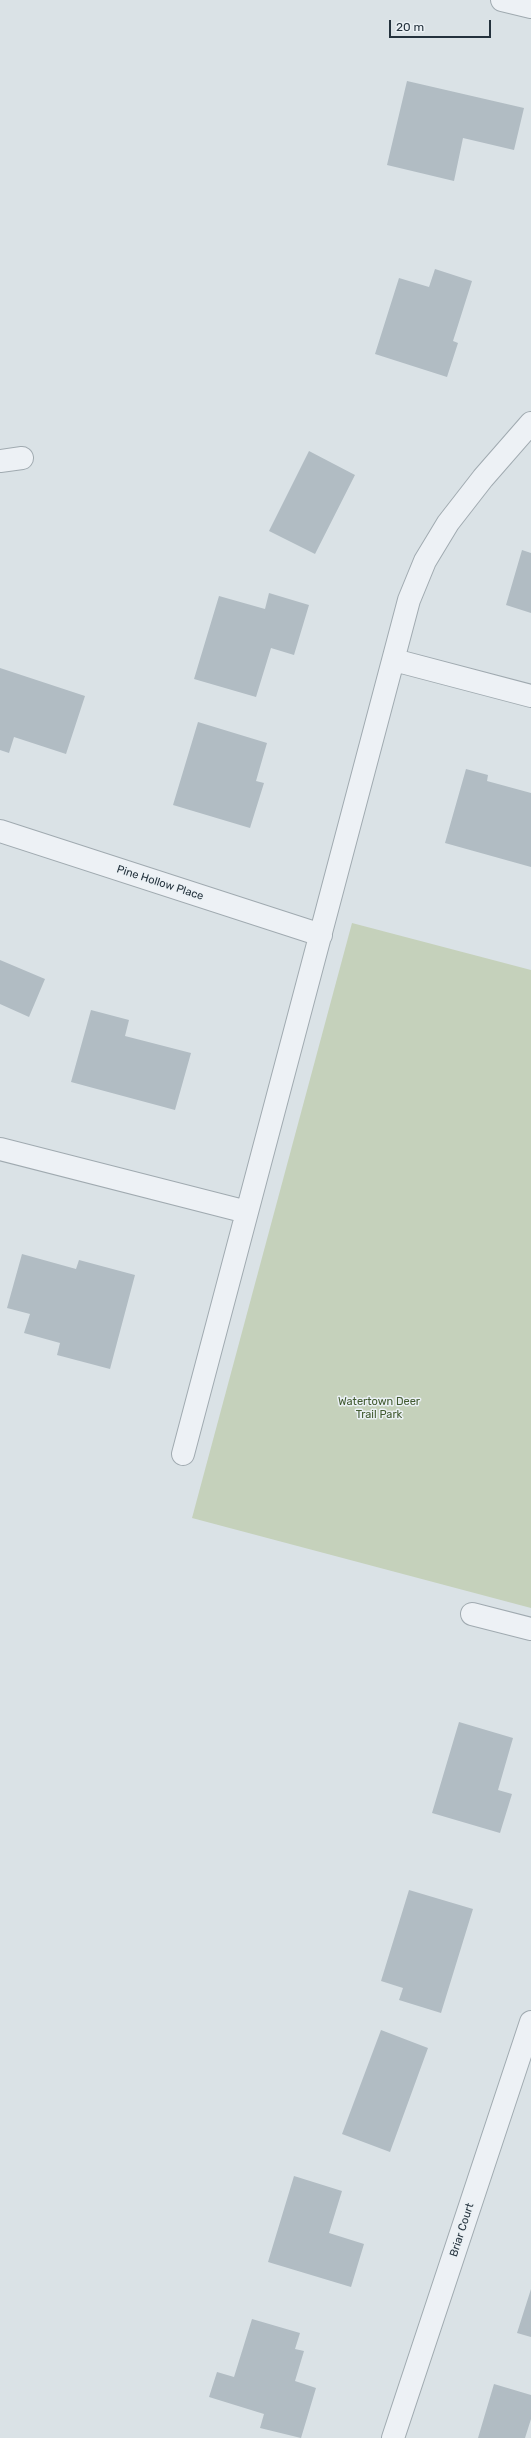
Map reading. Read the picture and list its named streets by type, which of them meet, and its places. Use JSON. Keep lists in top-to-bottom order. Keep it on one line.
{"streets":{"street":["Pine Hollow Place","Briar Court"]},"parks":["Watertown Deer Trail Park"],"scale_bar":"20 m"}
